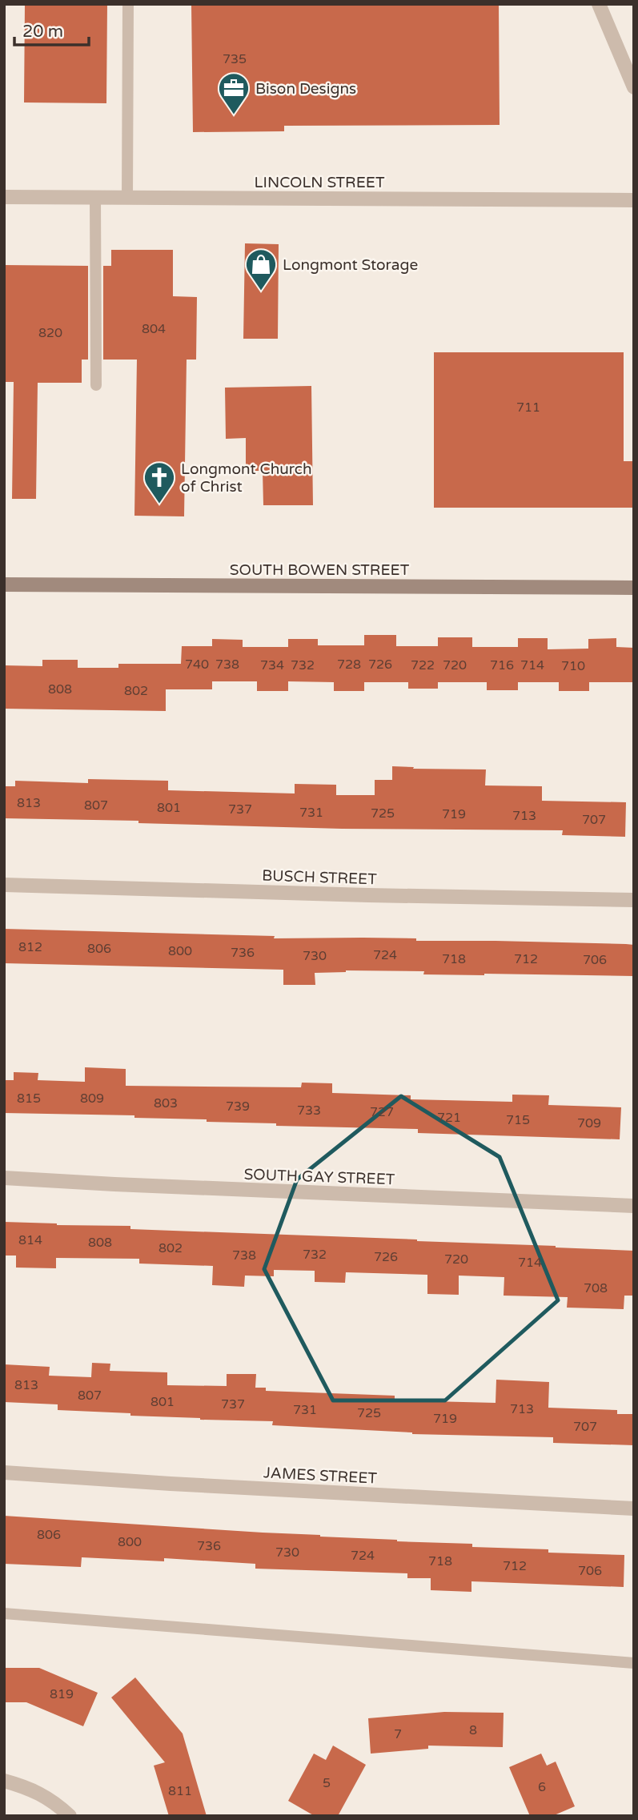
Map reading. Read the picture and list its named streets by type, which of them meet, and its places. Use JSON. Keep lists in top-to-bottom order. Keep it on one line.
{"streets":{"street":["LINCOLN STREET","SOUTH BOWEN STREET","BUSCH STREET","SOUTH GAY STREET","JAMES STREET"]},"places":{"office":["Bison Designs"],"shop":["Longmont Storage"],"church":["Longmont Church of Christ"]},"house_numbers":["735","804","820","711","740","738","728","726","734","732","722","720","716","714","710","808","802","813","807","801","737","731","725","719","713","707","812","806","800","736","724","730","718","712","706","815","809","803","739","733","727","721","715","709","814","808","802","732","738","726","720","714","708","813","807","801","737","713","731","725","719","707","806","800","736","730","724","718","712","706","819","8","7","5","6","811"],"scale_bar":"20 m"}
